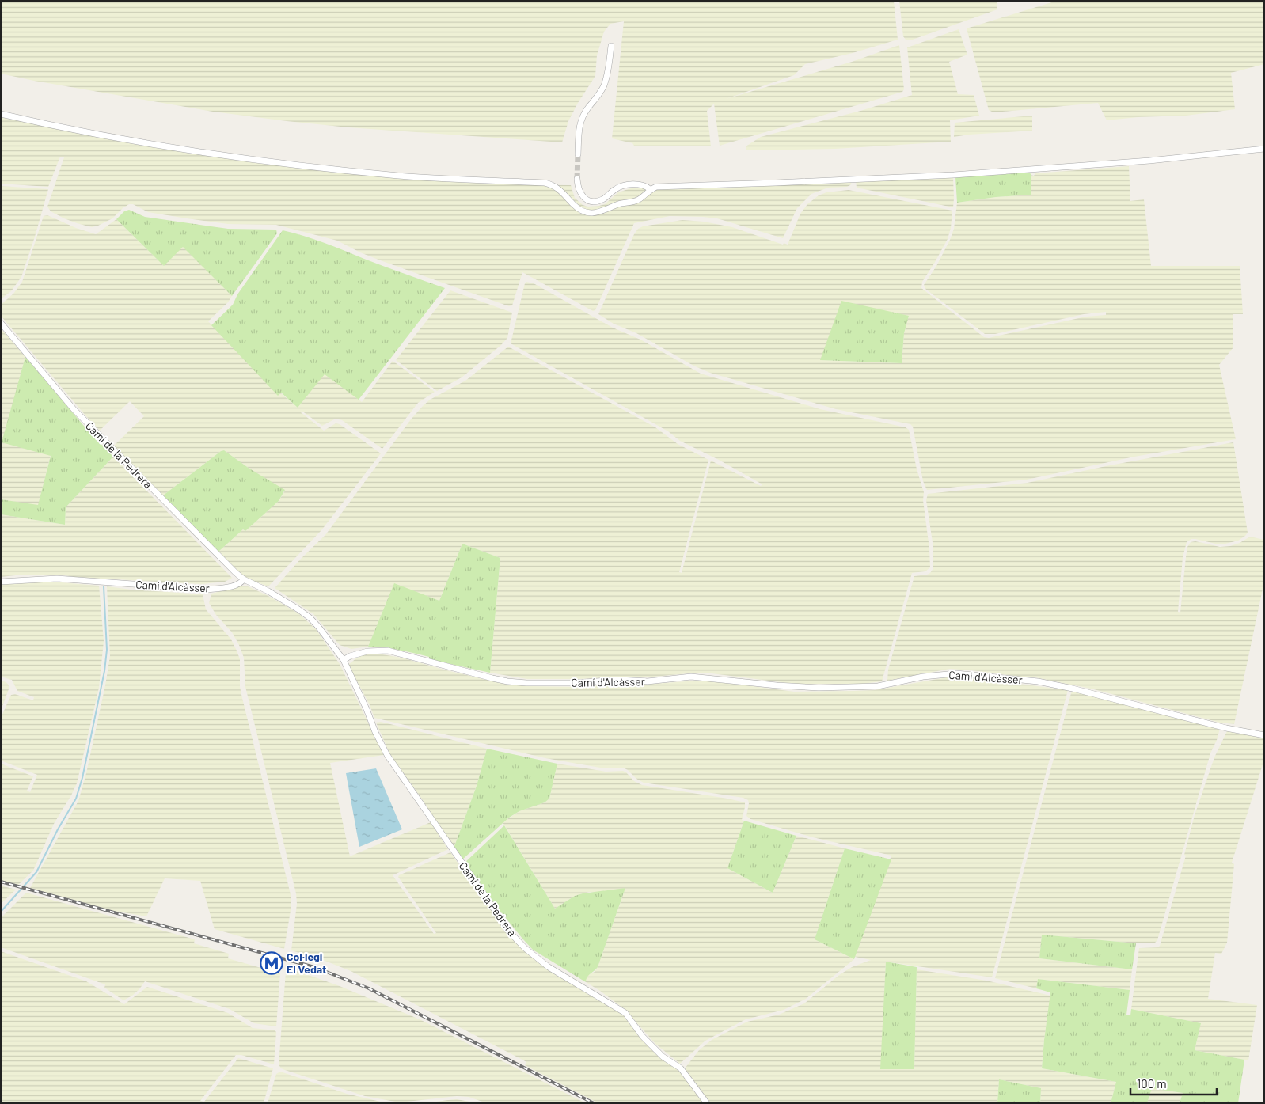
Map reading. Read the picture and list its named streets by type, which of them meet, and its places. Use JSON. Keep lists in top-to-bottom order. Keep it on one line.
{"streets":{"street":["Camí de la Pedrera","Camí d'Alcàsser"]},"crossings":[["Camí de la Pedrera","Camí d'Alcàsser"]],"places":{"metro station":["Col·legi El Vedat"]},"scale_bar":"100 m"}
